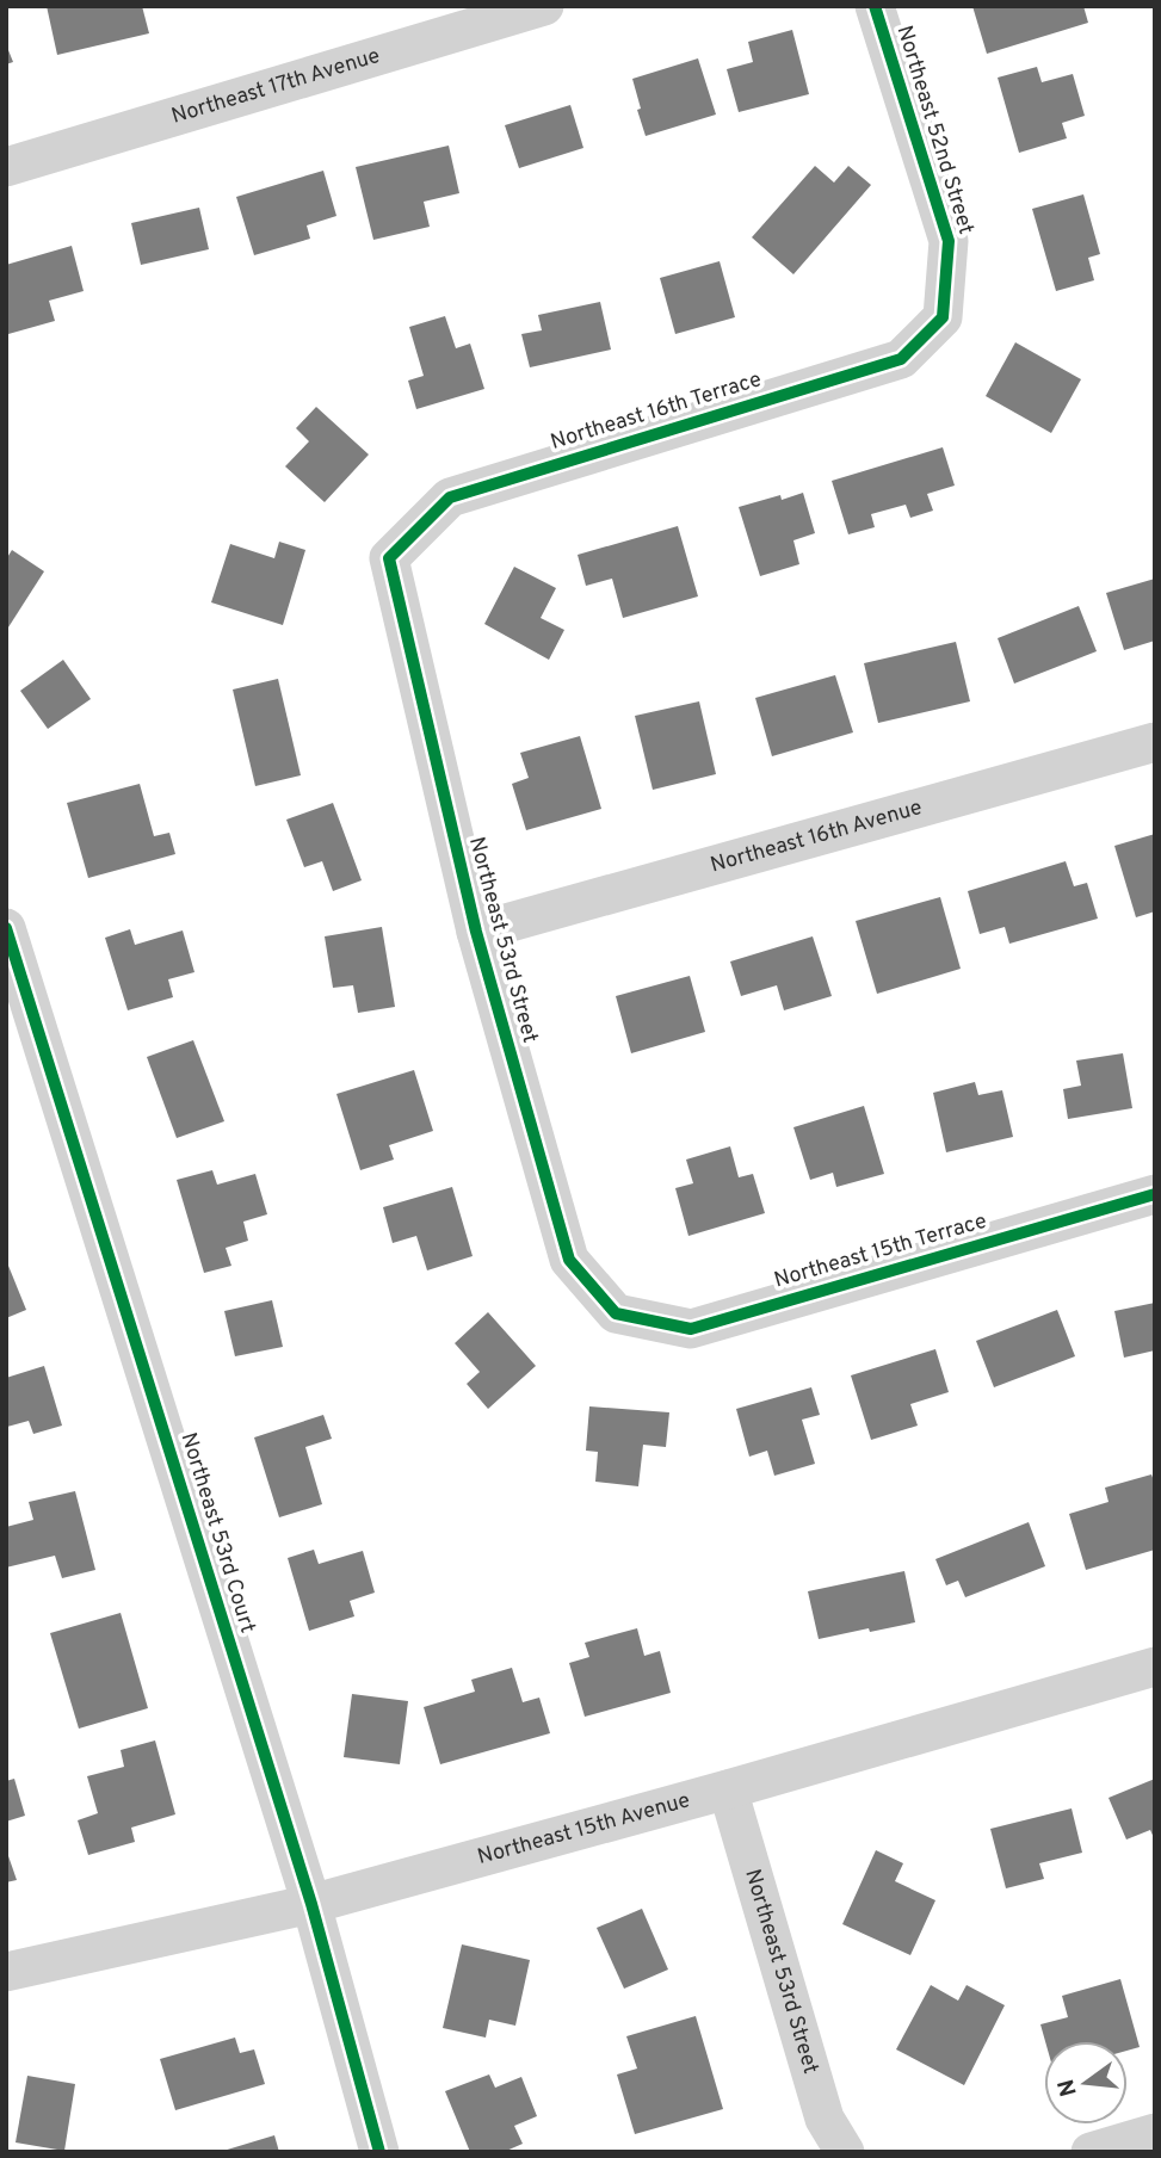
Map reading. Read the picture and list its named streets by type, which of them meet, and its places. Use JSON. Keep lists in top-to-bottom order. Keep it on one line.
{"streets":{"street":["Northeast 17th Avenue","Northeast 52nd Street","Northeast 16th Terrace","Northeast 16th Avenue","Northeast 53rd Street","Northeast 15th Terrace","Northeast 53rd Court","Northeast 15th Avenue"]},"crossings":[["Northeast 52nd Street","Northeast 16th Terrace"],["Northeast 16th Terrace","Northeast 53rd Street"],["Northeast 16th Avenue","Northeast 53rd Street"],["Northeast 53rd Street","Northeast 15th Terrace"],["Northeast 53rd Street","Northeast 15th Avenue"],["Northeast 53rd Court","Northeast 15th Avenue"]],"north":"left"}
